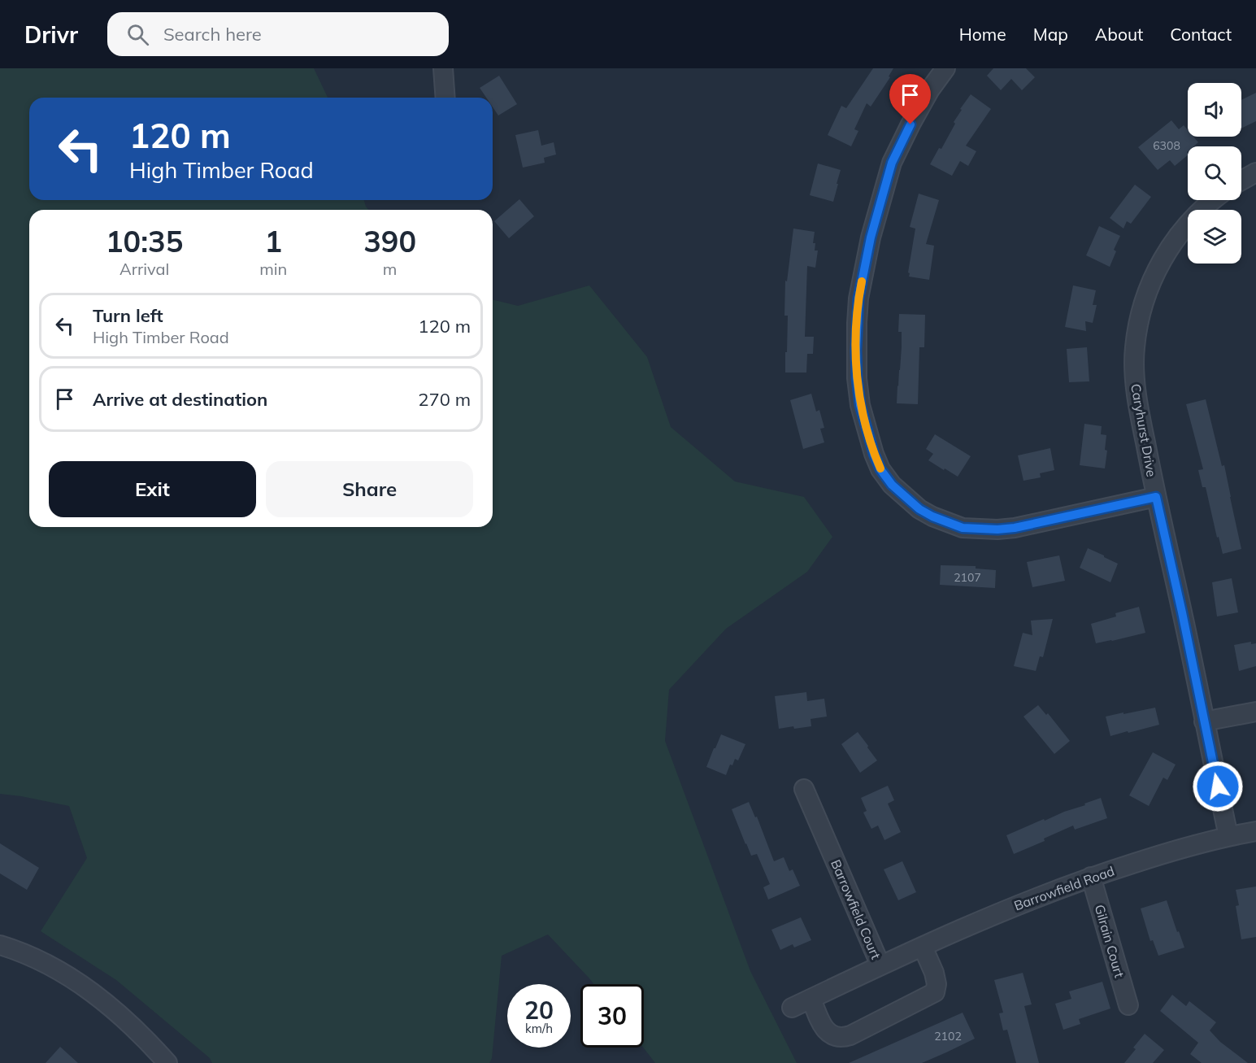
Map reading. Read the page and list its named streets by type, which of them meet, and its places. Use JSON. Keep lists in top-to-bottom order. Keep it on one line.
{"streets":{"street":["Caryhurst Drive","Barrowfield Road","Barrowfield Court","Gilrain Court"]},"crossings":[["Caryhurst Drive","Barrowfield Road"],["Barrowfield Road","Barrowfield Court"],["Barrowfield Road","Gilrain Court"]],"house_numbers":["6308","2107","2102"],"page":{"header":"Drivr","search":"Search here","nav":["Home","Map","About","Contact"],"turn":["120 m","High Timber Road"],"eta":["10:35","Arrival","1","min","390","m"],"list":[{"name":"Turn left","note":"High Timber Road","value":"120 m"},{"name":"Arrive at destination","value":"270 m"}],"buttons":["Exit","Share"],"speed":"20 km/h","limit":"30"}}
